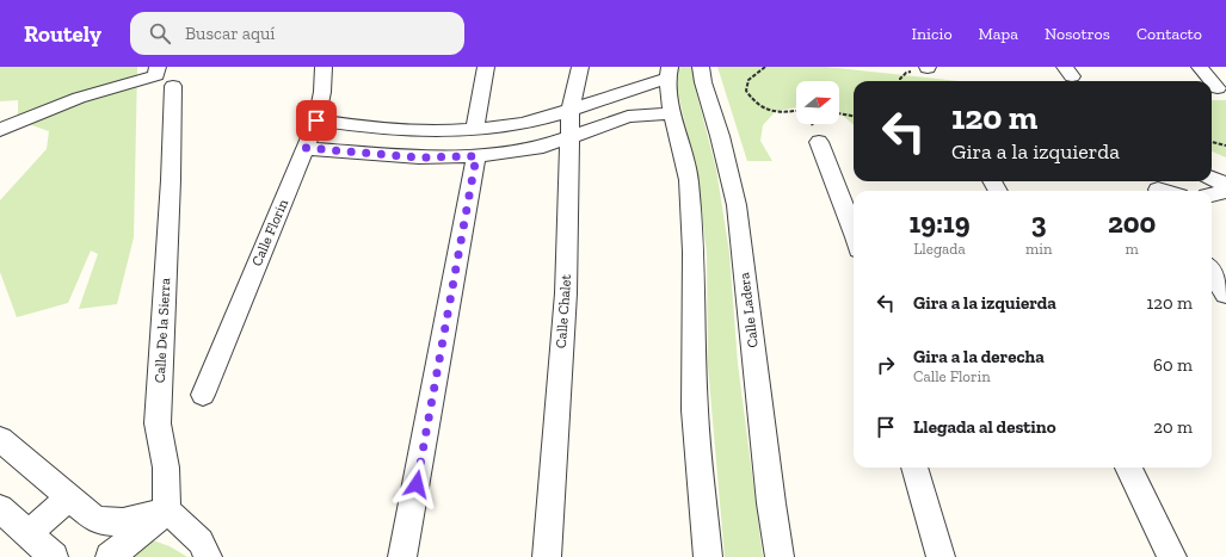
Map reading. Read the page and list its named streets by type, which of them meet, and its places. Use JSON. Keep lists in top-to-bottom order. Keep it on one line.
{"streets":{"street":["Calle Florin","Calle Ladera","Calle Chalet","Calle De la Sierra"]},"north":"right","page":{"header":"Routely","search":"Buscar aquí","nav":["Inicio","Mapa","Nosotros","Contacto"],"turn":["120 m","Gira a la izquierda"],"eta":["19:19","Llegada","3","min","200","m"],"list":[{"name":"Gira a la izquierda","value":"120 m"},{"name":"Gira a la derecha","note":"Calle Florin","value":"60 m"},{"name":"Llegada al destino","value":"20 m"}]}}
